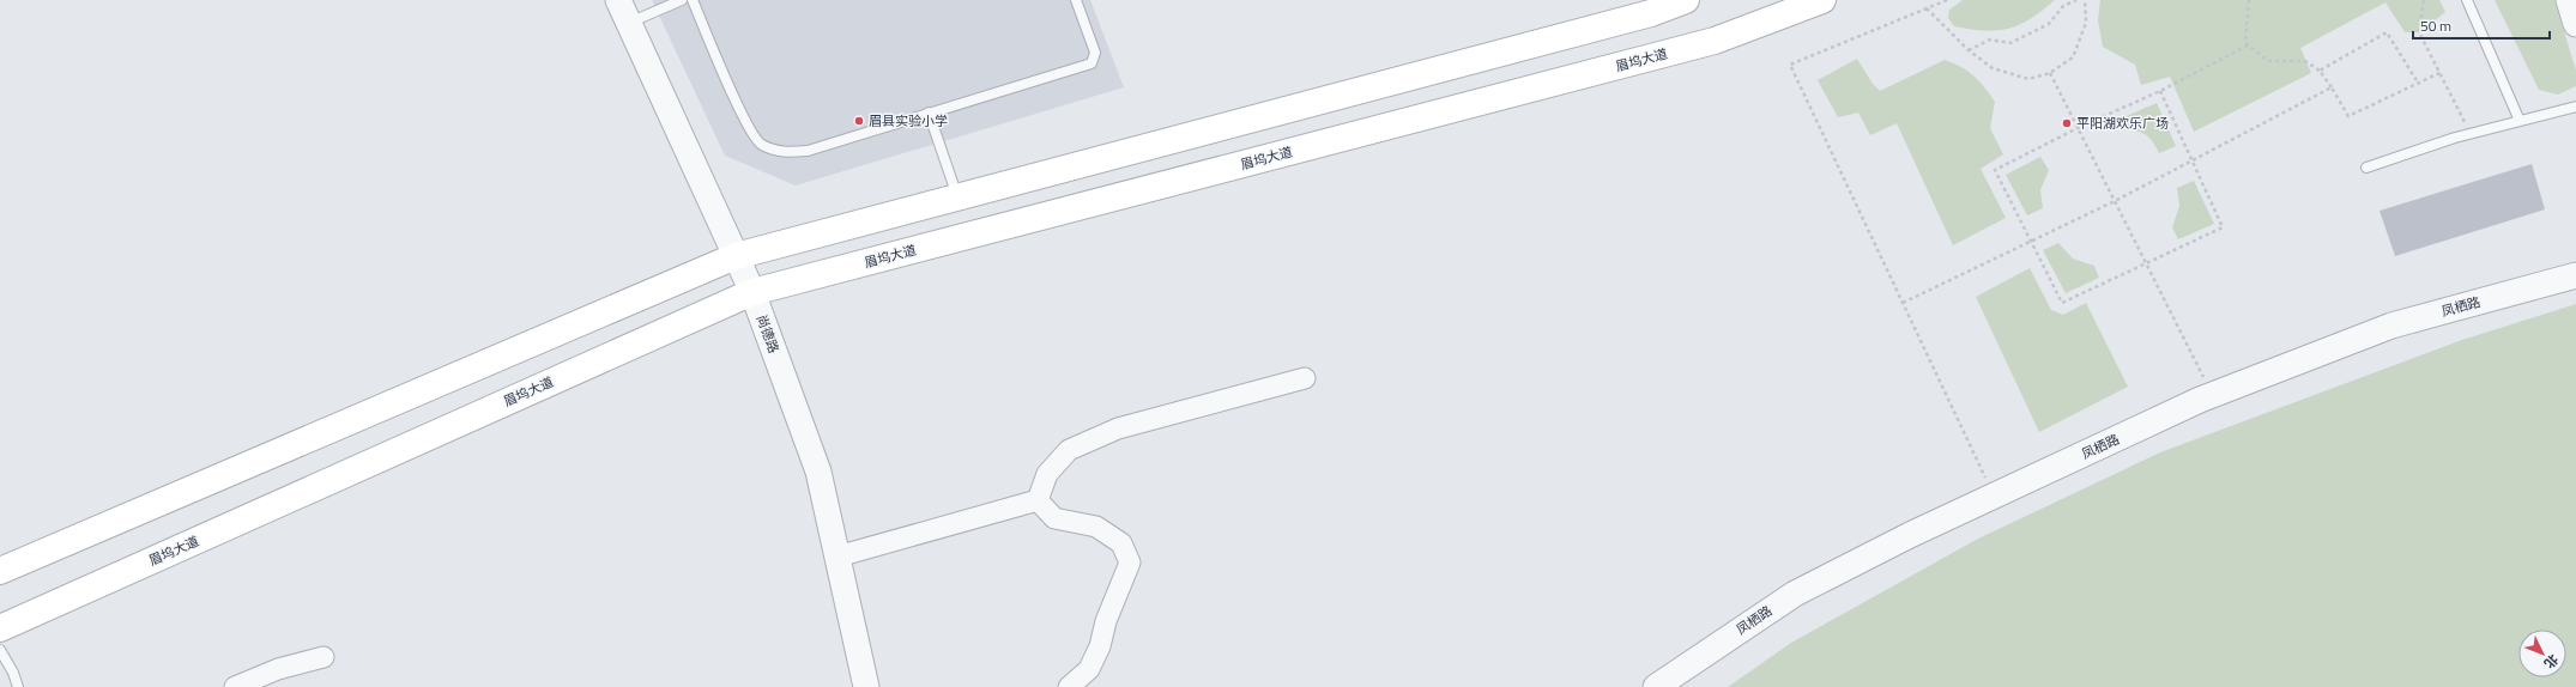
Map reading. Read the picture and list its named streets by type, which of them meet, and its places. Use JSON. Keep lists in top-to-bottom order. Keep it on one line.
{"streets":{"main road":["眉坞大道"],"street":["凤栖路","尚德路"]},"crossings":[["眉坞大道","尚德路"]],"places":["眉县实验小学","平阳湖欢乐广场"],"scale_bar":"50 m","north":"bottom right"}
